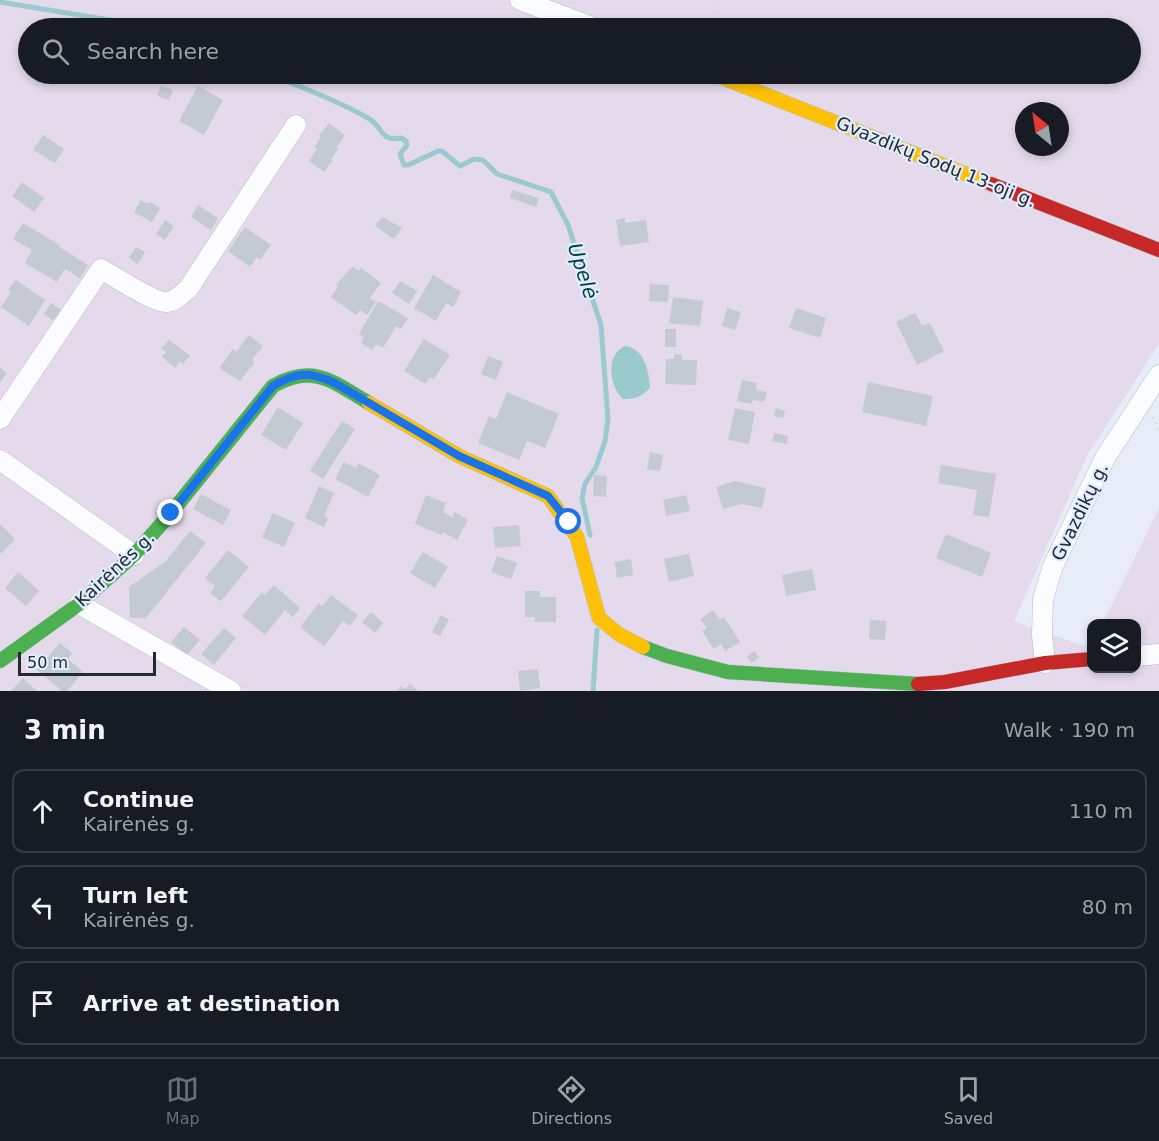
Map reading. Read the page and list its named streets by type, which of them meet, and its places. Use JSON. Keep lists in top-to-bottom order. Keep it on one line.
{"streets":{"street":["Gvazdikų Sodų 13-oji g.","Gvazdikų g.","Kairėnės g."]},"crossings":[["Gvazdikų g.","Kairėnės g."]],"water":["Upelė"],"scale_bar":"50 m","north":"top left","page":{"search":"Search here","scale":"50 m","heading":["3 min","Walk · 190 m"],"list":[["Continue","Kairėnės g.","110 m"],["Turn left","Kairėnės g.","80 m"],"Arrive at destination"],"nav":["Map","Directions","Saved"]}}
